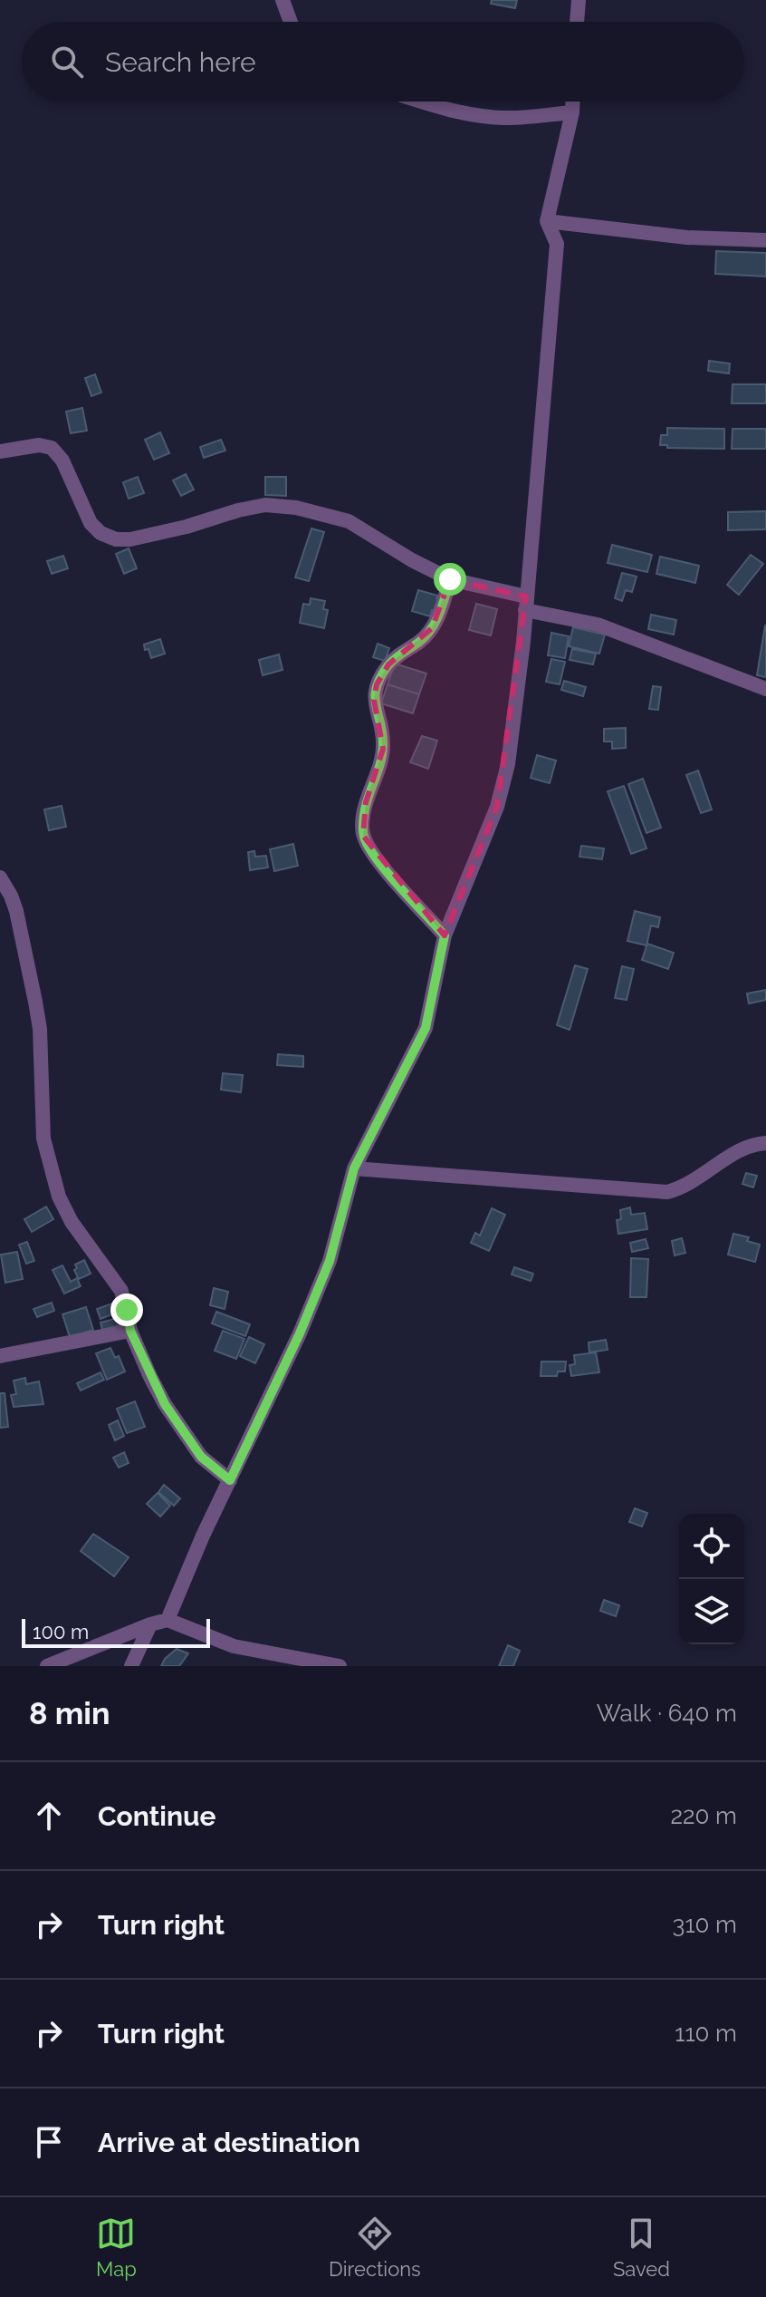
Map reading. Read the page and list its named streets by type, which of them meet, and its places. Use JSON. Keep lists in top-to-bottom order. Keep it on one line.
{"scale_bar":"100 m","page":{"search":"Search here","scale":"100 m","heading":["8 min","Walk · 640 m"],"list":[["Continue","220 m"],["Turn right","310 m"],["Turn right","110 m"],"Arrive at destination"],"nav":["Map","Directions","Saved"]}}
